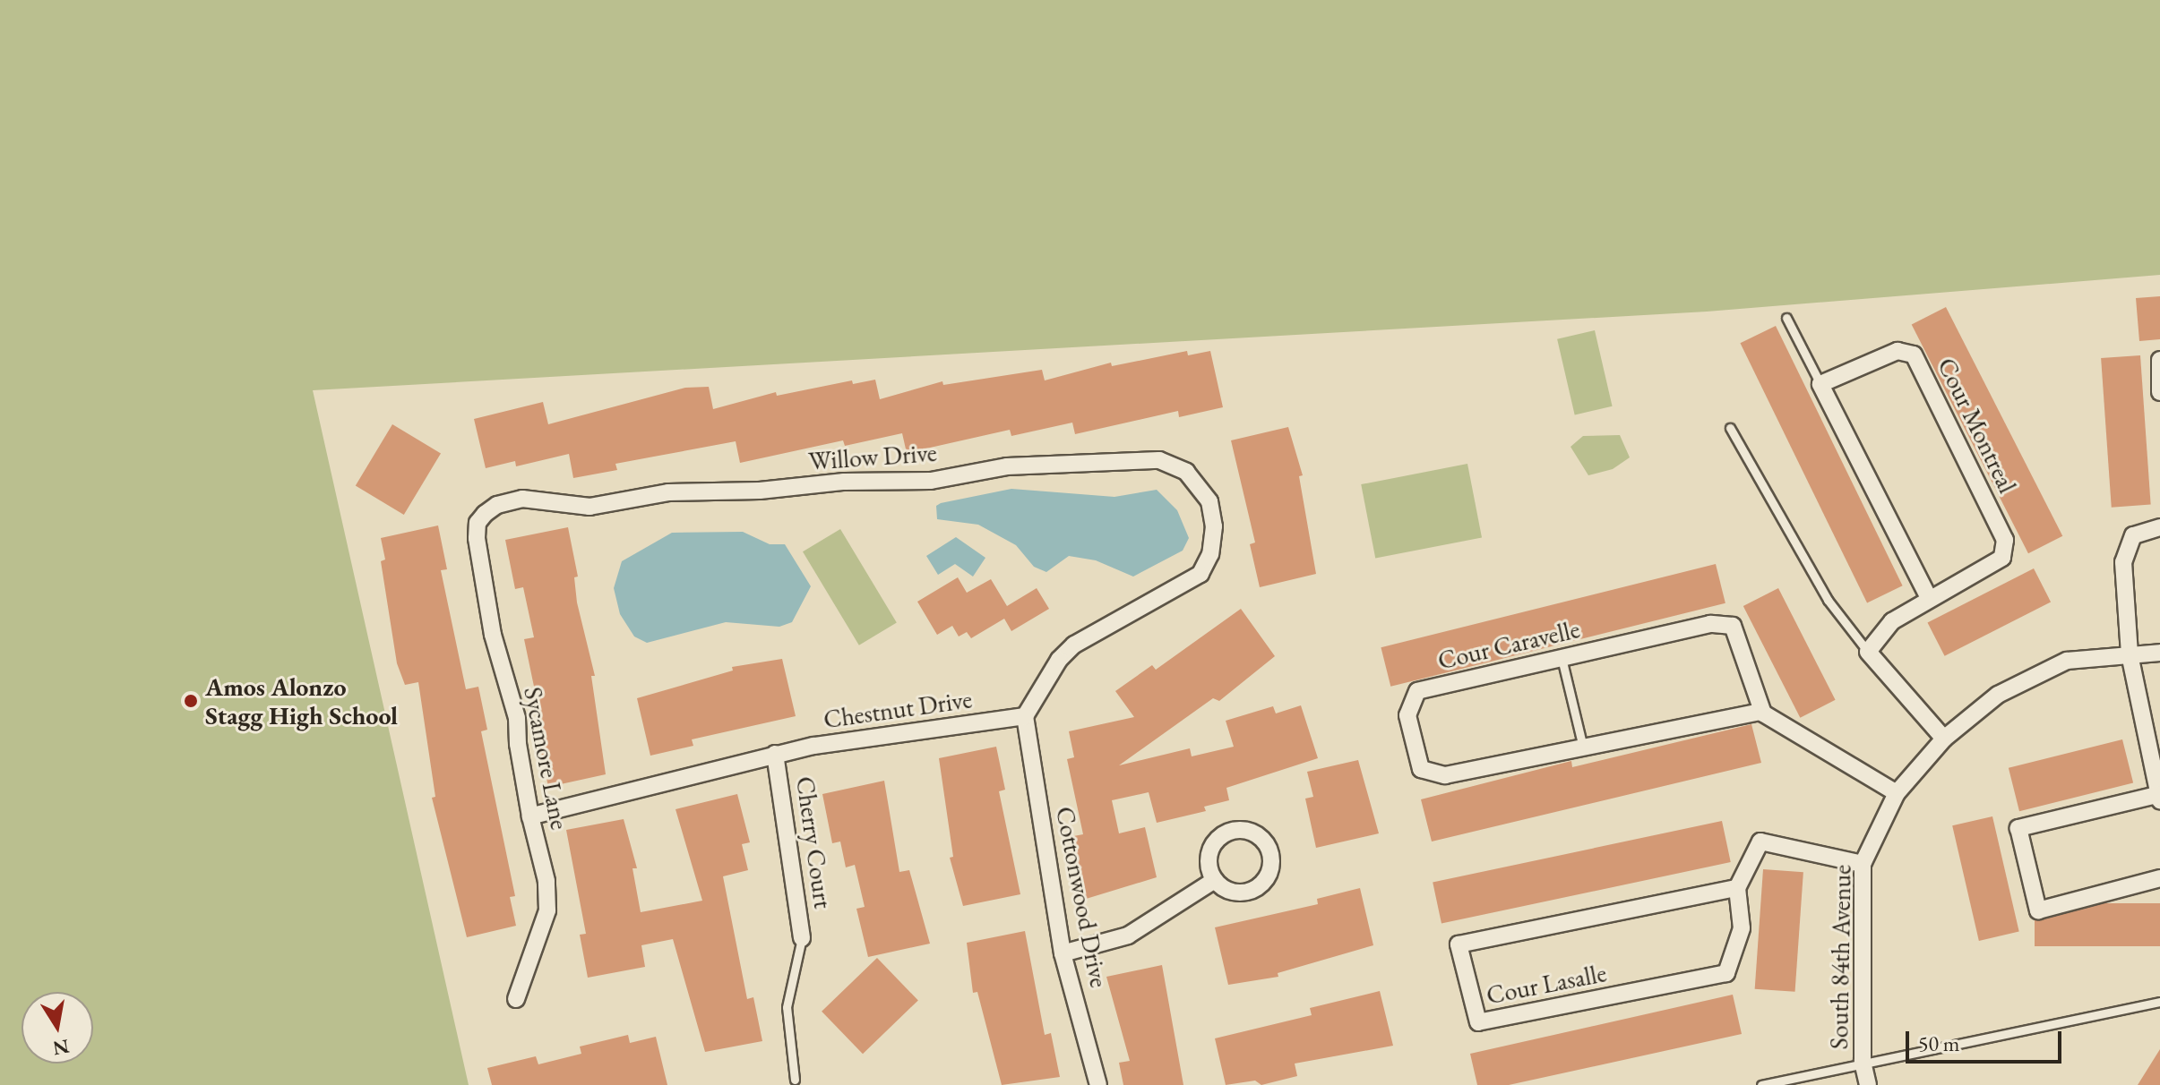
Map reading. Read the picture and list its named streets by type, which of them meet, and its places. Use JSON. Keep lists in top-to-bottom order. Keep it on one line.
{"streets":{"street":["Cour Montreal","Willow Drive","Cour Caravelle","Chestnut Drive","Sycamore Lane","Cherry Court","Cottonwood Drive","South 84th Avenue","Cour Lasalle"]},"crossings":[["Willow Drive","Chestnut Drive"],["Willow Drive","Sycamore Lane"],["Willow Drive","Cottonwood Drive"],["Chestnut Drive","Sycamore Lane"],["Chestnut Drive","Cherry Court"],["Chestnut Drive","Cottonwood Drive"]],"places":["Amos Alonzo Stagg High School"],"scale_bar":"50 m","north":"bottom"}
